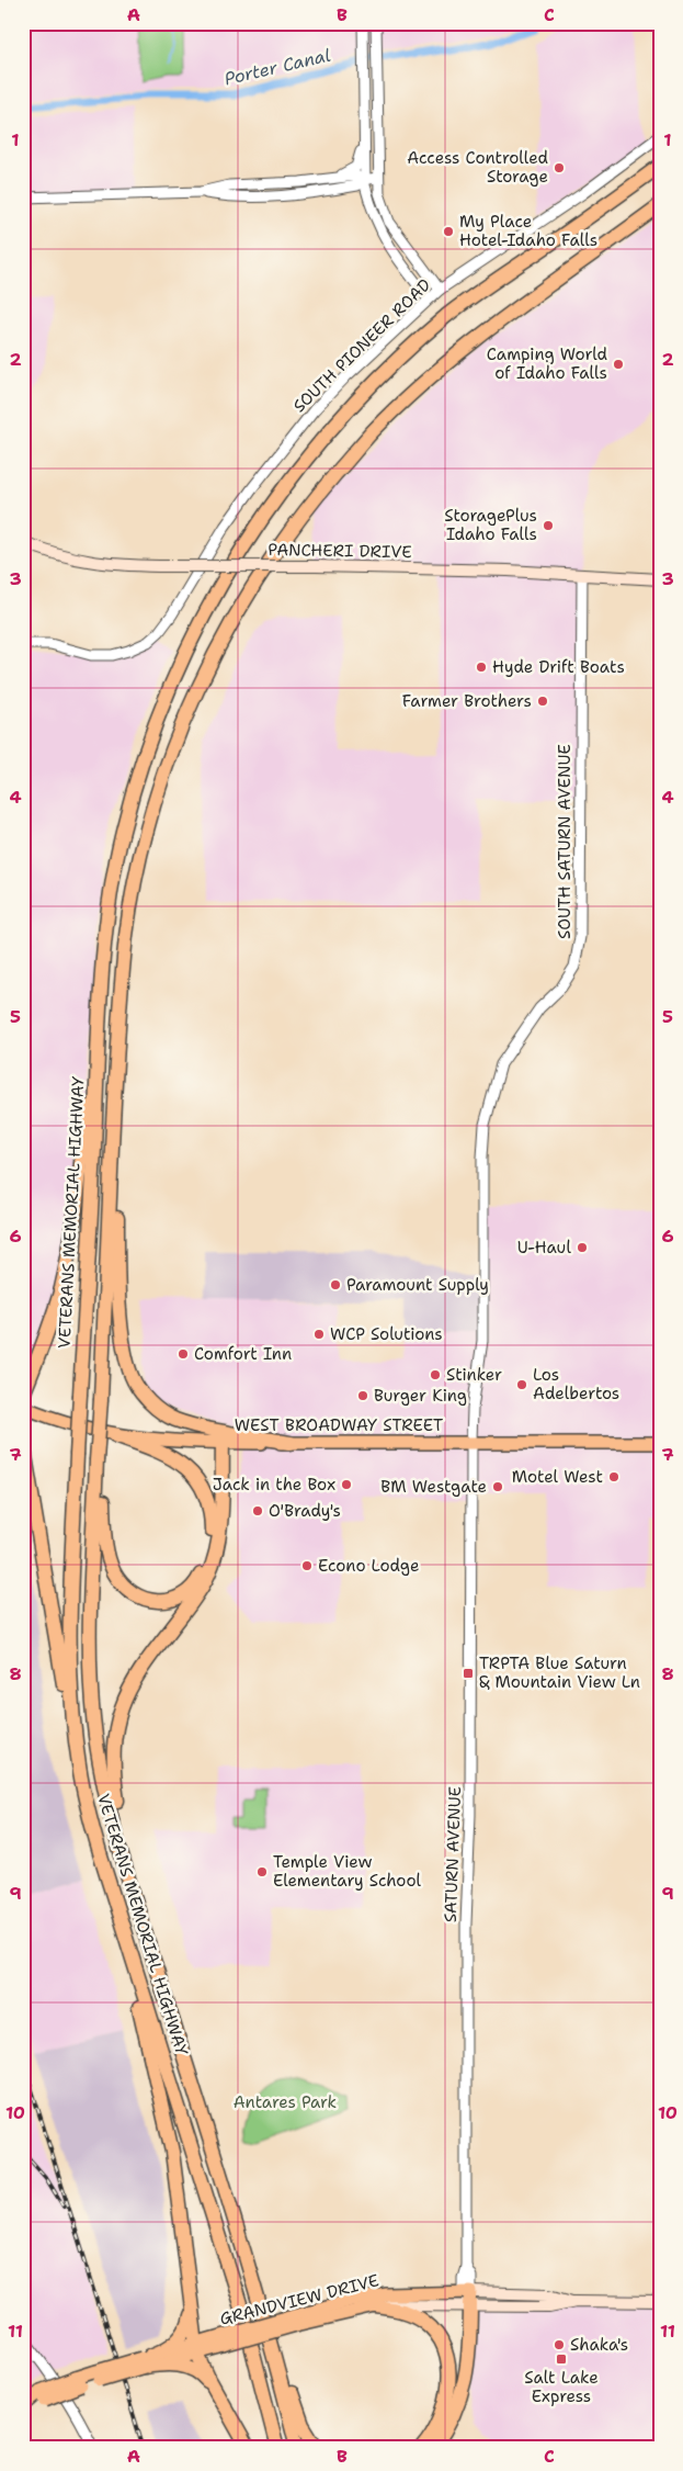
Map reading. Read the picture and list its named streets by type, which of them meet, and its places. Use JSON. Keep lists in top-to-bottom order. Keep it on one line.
{"streets":{"highway":["VETERANS MEMORIAL HIGHWAY"],"main road":["PANCHERI DRIVE","WEST BROADWAY STREET","GRANDVIEW DRIVE"],"street":["SOUTH PIONEER ROAD","SOUTH SATURN AVENUE","SATURN AVENUE"]},"crossings":[["PANCHERI DRIVE","SOUTH SATURN AVENUE"],["SOUTH SATURN AVENUE","WEST BROADWAY STREET"],["SOUTH SATURN AVENUE","SATURN AVENUE"],["WEST BROADWAY STREET","SATURN AVENUE"],["SATURN AVENUE","GRANDVIEW DRIVE"]],"water":["Porter Canal"],"parks":["Antares Park"],"places":{"other":["Access Controlled Storage","My Place Hotel-Idaho Falls","Camping World of Idaho Falls","StoragePlus Idaho Falls","Hyde Drift Boats","Farmer Brothers","U-Haul","Paramount Supply","WCP Solutions","Comfort Inn","Stinker","Los Adelbertos","Burger King","Motel West","Jack in the Box","BM Westgate","O'Brady's","Econo Lodge","Temple View Elementary School","Shaka's"],"transit":["TRPTA Blue Saturn & Mountain View Ln","Salt Lake Express"]},"grid":{"columns":["A","B","C"],"rows":["1","2","3","4","5","6","7","8","9","10","11"]}}
